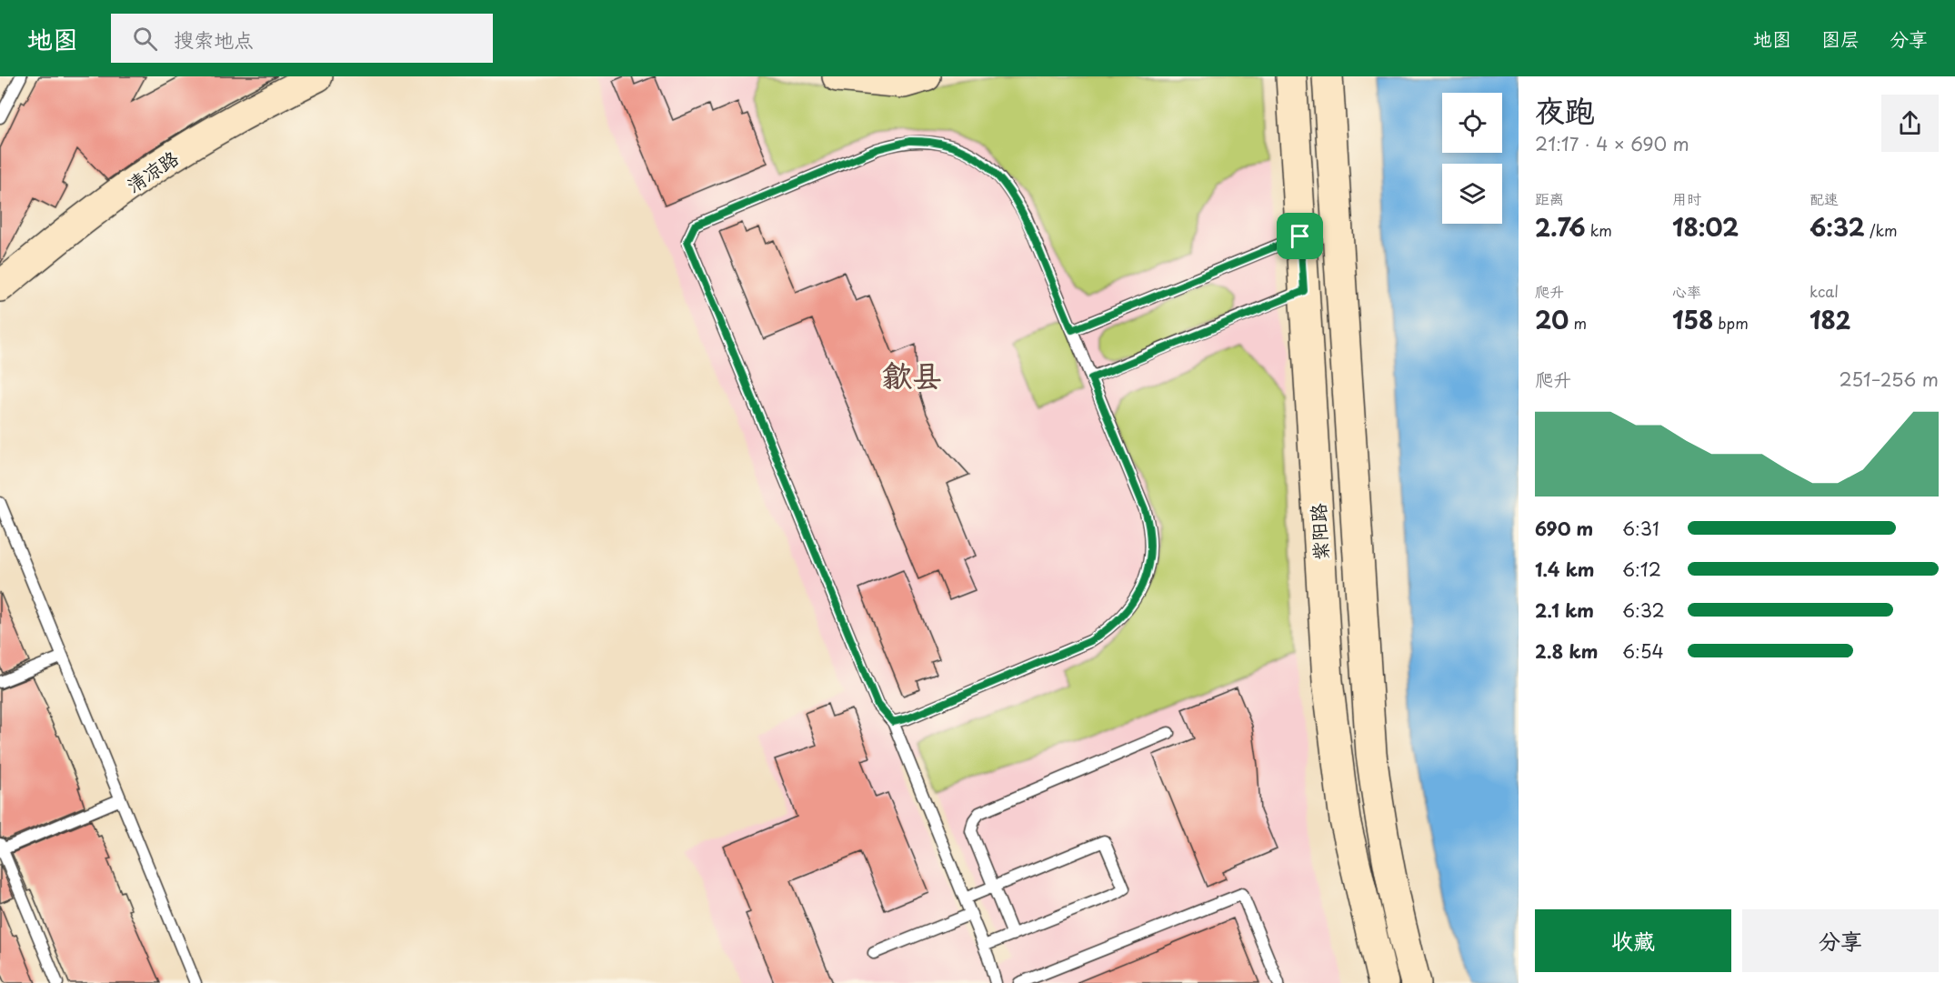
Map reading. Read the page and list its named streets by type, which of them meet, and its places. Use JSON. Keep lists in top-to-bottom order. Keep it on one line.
{"streets":{"main road":["清凉路","紫阳路"]},"districts":["歙县"],"page":{"header":"地图","search":"搜索地点","nav":["地图","图层","分享"],"heading":["夜跑","21:17 · 4 × 690 m"],"stats":[["距离","2.76 km"],["用时","18:02"],["配速","6:32 /km"],["爬升","20 m"],["心率","158 bpm"],["kcal","182"]],"chart":["爬升","251–256 m"],"list":[{"name":"690 m","note":"6:31"},{"name":"1.4 km","note":"6:12"},{"name":"2.1 km","note":"6:32"},{"name":"2.8 km","note":"6:54"}],"buttons":["收藏","分享"]}}
